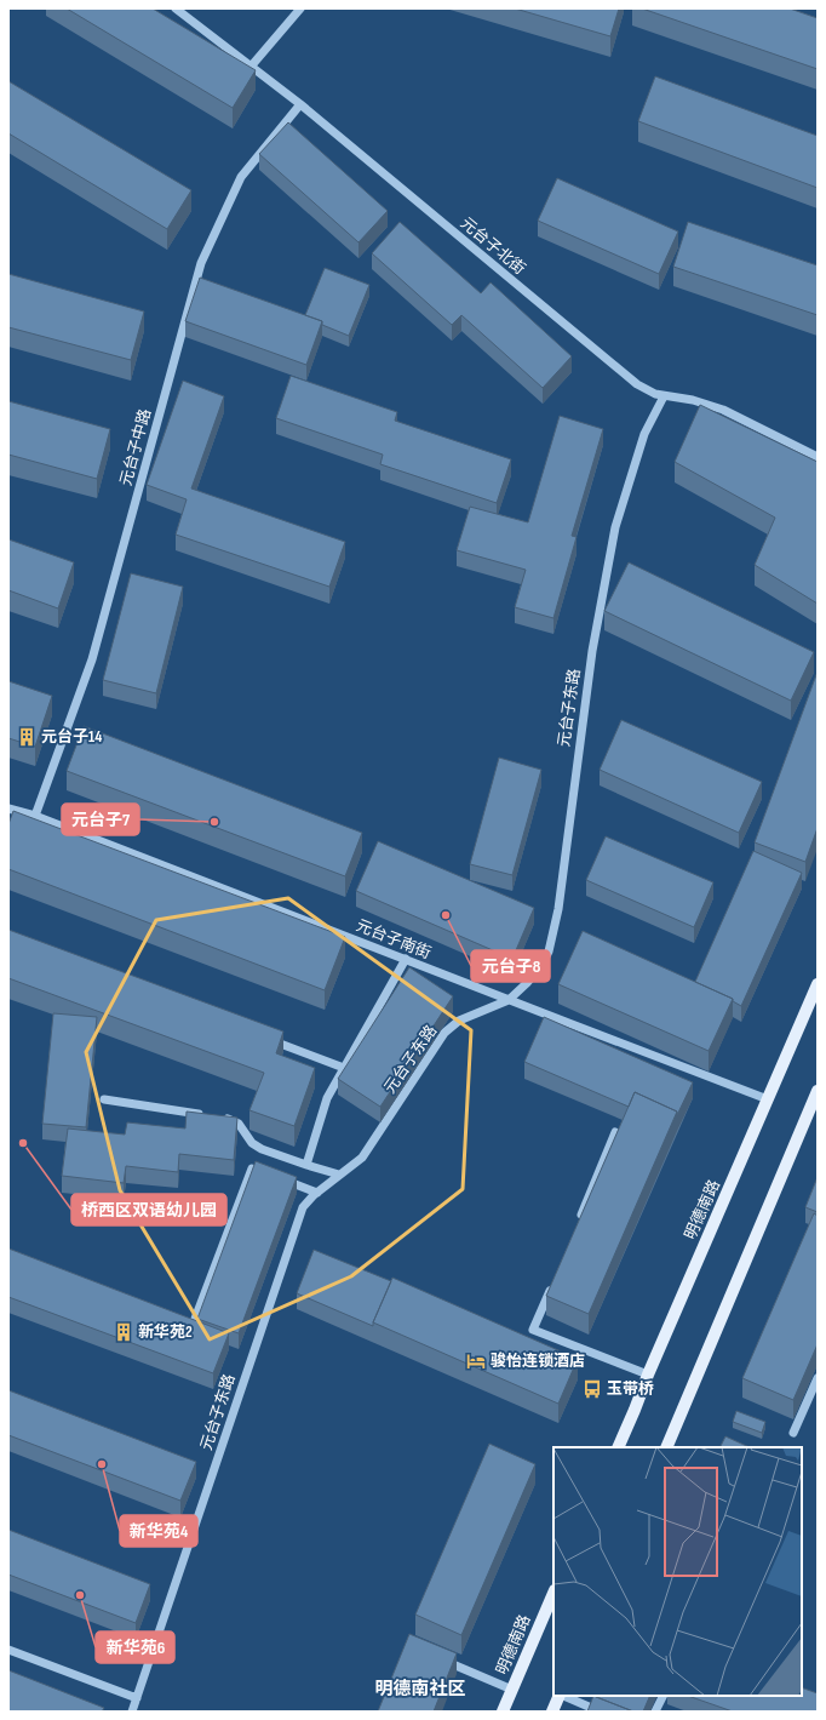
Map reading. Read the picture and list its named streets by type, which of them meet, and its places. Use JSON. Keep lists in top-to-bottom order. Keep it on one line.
{"streets":{"main road":["明德南路"],"street":["元台子北街","元台子中路","元台子东路","元台子南街"]},"crossings":[["元台子北街","元台子中路"],["元台子北街","元台子东路"],["元台子中路","元台子南街"],["元台子东路","元台子南街"],["元台子南街","明德南路"]],"districts":["明德南社区"],"places":{"building":["元台子14","新华苑2"],"other":["元台子7","元台子8","桥西区双语幼儿园","新华苑4","新华苑6"],"hotel":["骏怡连锁酒店"],"bus stop":["玉带桥"]}}
